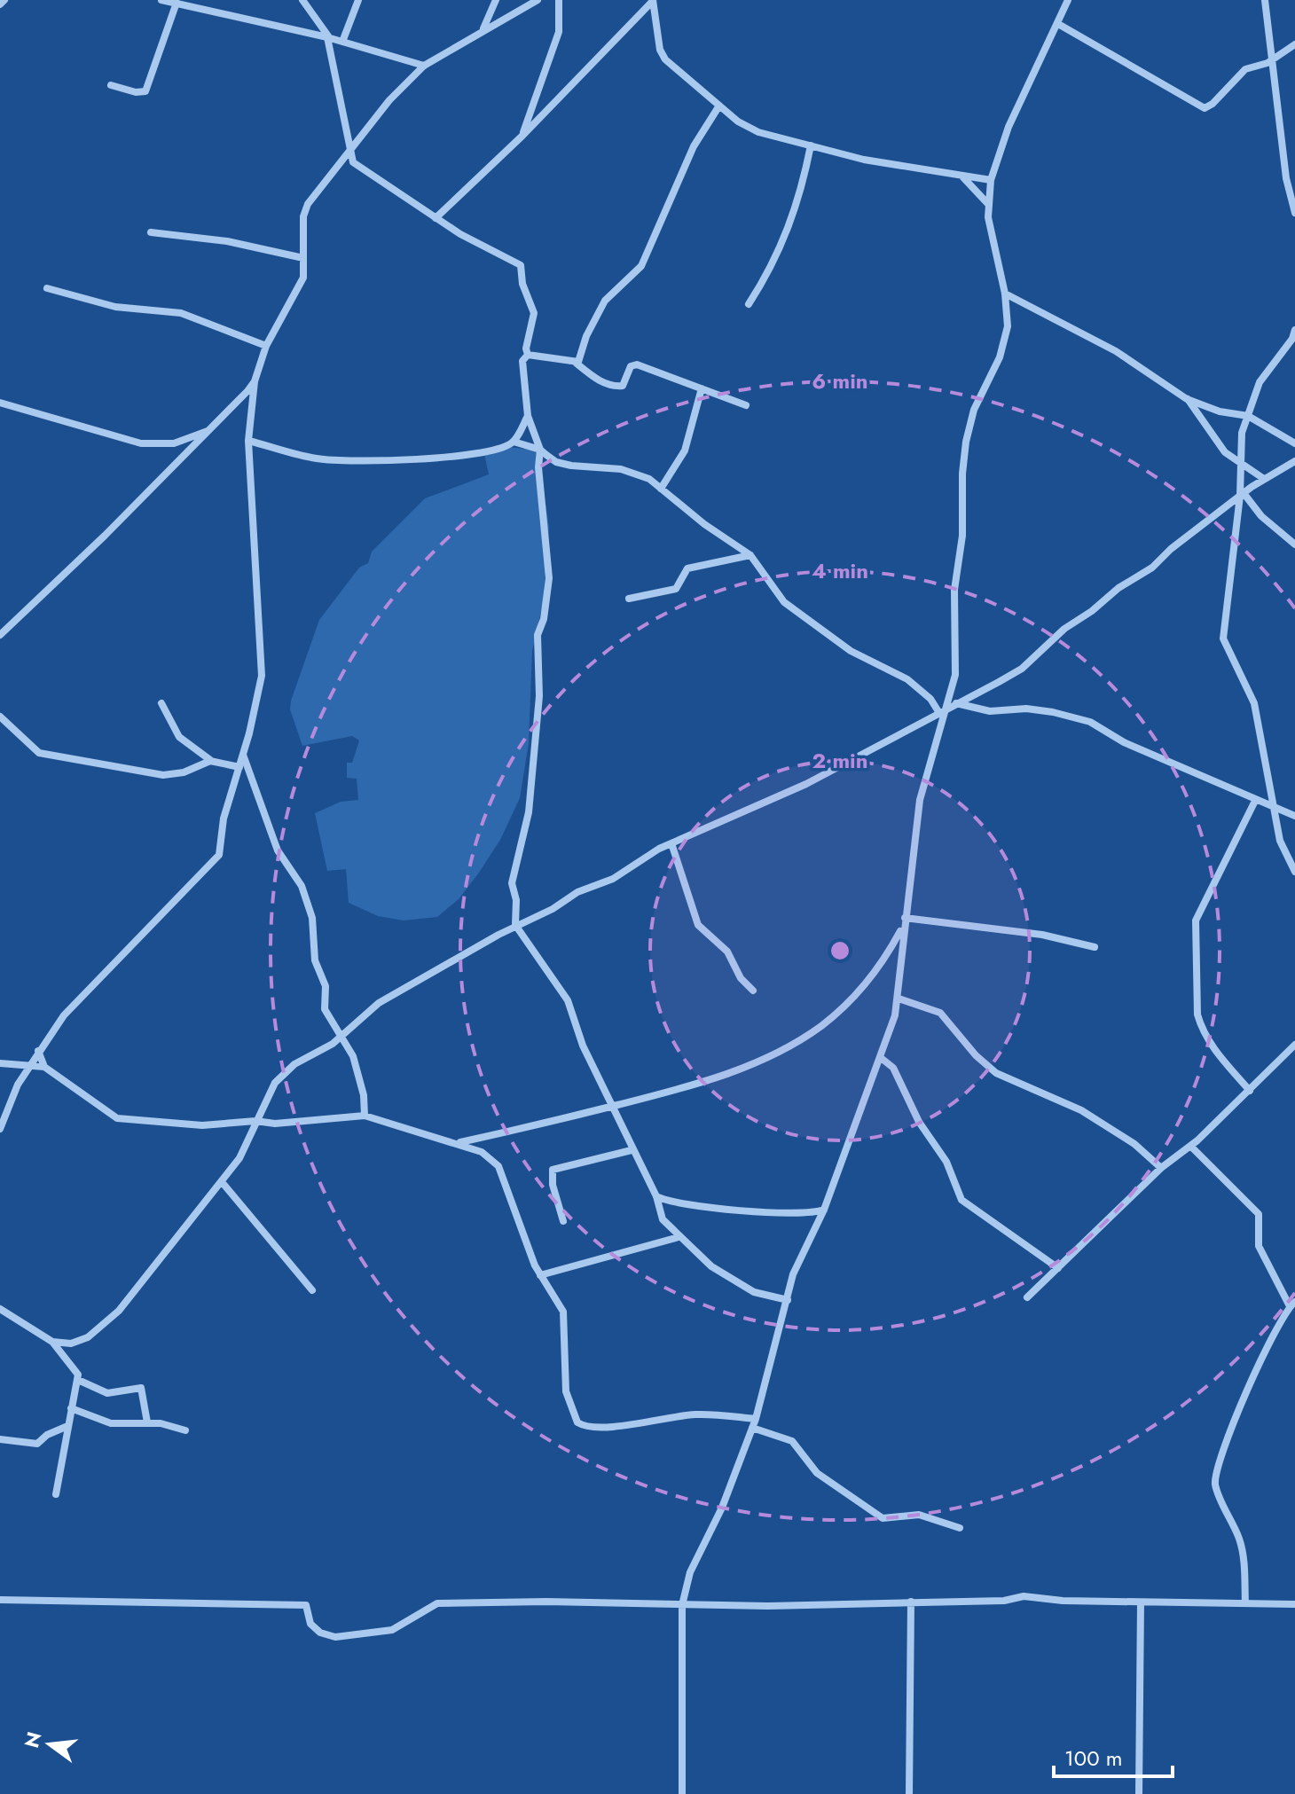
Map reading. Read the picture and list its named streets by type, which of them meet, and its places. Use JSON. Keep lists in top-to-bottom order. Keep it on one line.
{"scale_bar":"100 m","north":"left","rings":["6 min","4 min","2 min"]}
